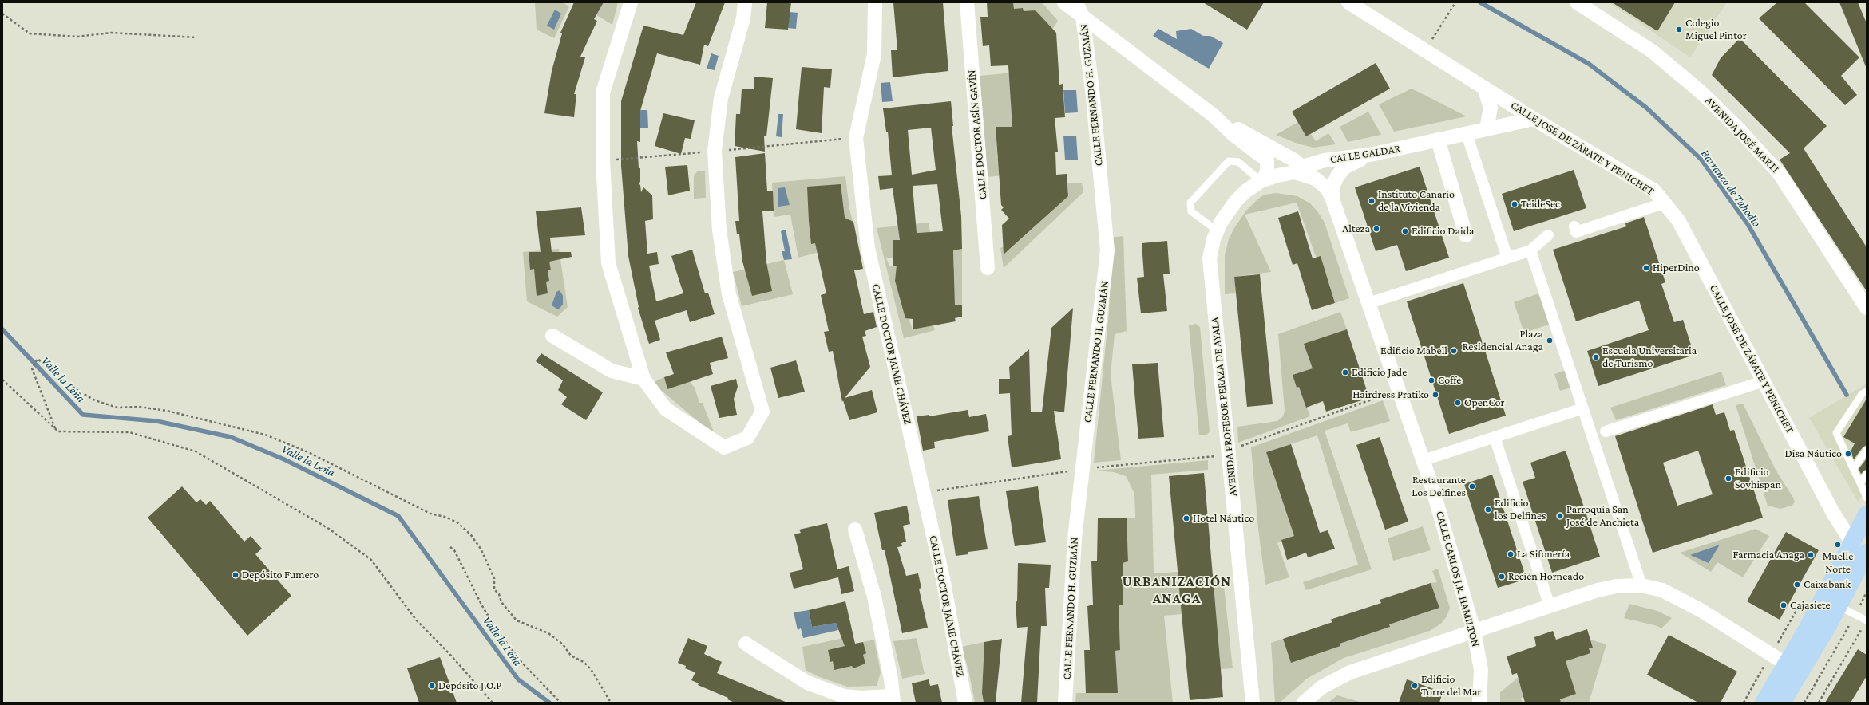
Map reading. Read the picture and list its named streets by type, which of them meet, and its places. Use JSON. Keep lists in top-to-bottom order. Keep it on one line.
{"streets":{"street":["CALLE FERNANDO H. GUZMÁN","CALLE DOCTOR ASÍN GAVÍN","AVENIDA JOSÉ MARTÍ","CALLE JOSÉ DE ZÁRATE Y PENICHET","CALLE GALDAR","CALLE DOCTOR JAIME CHÁVEZ","AVENIDA PROFESOR PERAZA DE AYALA","CALLE CARLOS J.R. HAMILTON"]},"crossings":[["CALLE JOSÉ DE ZÁRATE Y PENICHET","CALLE GALDAR"],["CALLE GALDAR","AVENIDA PROFESOR PERAZA DE AYALA"],["CALLE GALDAR","CALLE CARLOS J.R. HAMILTON"],["AVENIDA PROFESOR PERAZA DE AYALA","CALLE CARLOS J.R. HAMILTON"]],"districts":["URBANIZACIÓN ANAGA"],"water":["Barranco de Tahodio","Valle la Leña"],"places":["Colegio Miguel Pintor","Instituto Canario de la Vivienda","TeideSec","Alteza","Edificio Daida","HiperDino","Plaza Residencial Anaga","Edificio Mabell","Escuela Universitaria de Turismo","Edificio Jade","Coffe","Hairdress Pratiko","OpenCor","Disa Náutico","Edificio Sovhispan","Restaurante Los Delfines","Edificio los Delfines","Parroquia San José de Anchieta","Hotel Náutico","Muelle Norte","La Sifonería","Farmacia Anaga","Depósito Fumero","Recién Horneado","Caixabank","Cajasiete","Depósito J.O.P","Edificio Torre del Mar"]}
